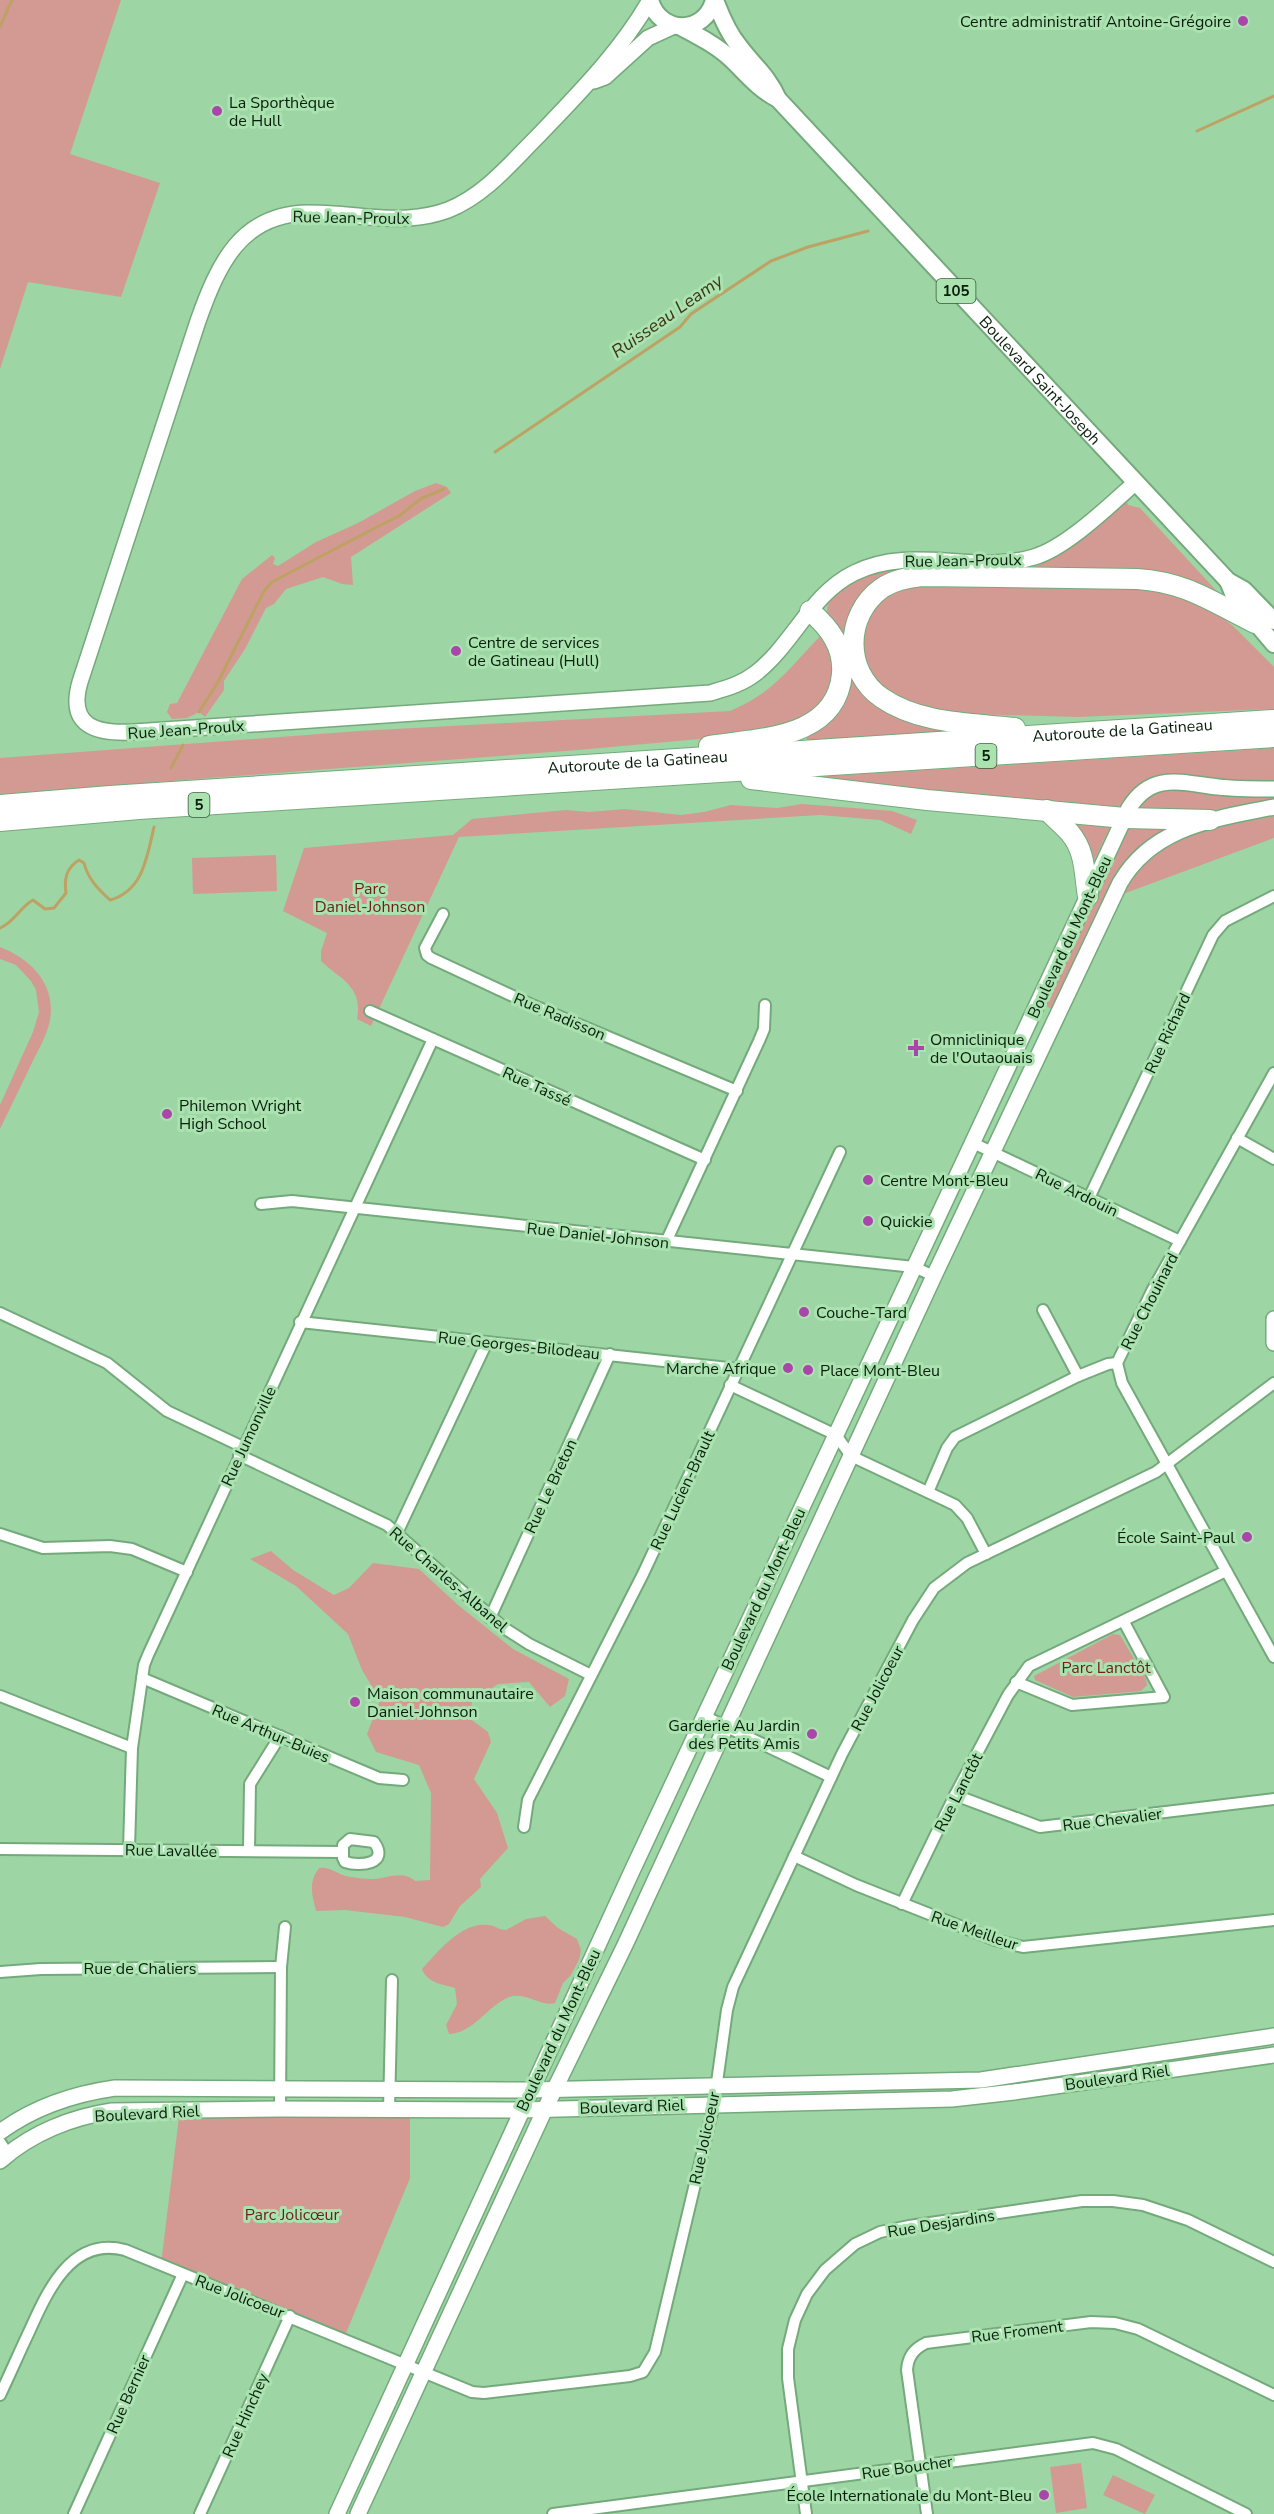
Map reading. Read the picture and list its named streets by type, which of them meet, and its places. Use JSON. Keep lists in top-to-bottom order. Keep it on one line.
{"streets":{"highway":["Autoroute de la Gatineau","5"],"main road":["105","Boulevard Saint-Joseph"],"street":["Rue Jean-Proulx","Boulevard du Mont-Bleu","Rue Radisson","Rue Richard","Rue Tassé","Rue Ardouin","Rue Daniel-Johnson","Rue Chouinard","Rue Georges-Bilodeau","Rue Jumonville","Rue Le Breton","Rue Lucien-Brault","Rue Charles-Albanel","Rue Jolicoeur","Rue Arthur-Buies","Rue Lanctôt","Rue Chevalier","Rue Lavallée","Rue Meilleur","Rue de Chaliers","Boulevard Riel","Rue Desjardins","Rue Froment","Rue Bernier","Rue Hinchey","Rue Boucher"]},"crossings":[["Rue Jean-Proulx","105"],["Rue Jean-Proulx","Boulevard Saint-Joseph"],["105","Boulevard Saint-Joseph"],["Boulevard du Mont-Bleu","Rue Ardouin"],["Boulevard du Mont-Bleu","Rue Daniel-Johnson"],["Boulevard du Mont-Bleu","Rue Jolicoeur"],["Boulevard du Mont-Bleu","Boulevard Riel"],["Rue Richard","Rue Ardouin"],["Rue Tassé","Rue Jumonville"],["Rue Ardouin","Rue Chouinard"],["Rue Daniel-Johnson","Rue Jumonville"],["Rue Daniel-Johnson","Rue Lucien-Brault"],["Rue Chouinard","Rue Jolicoeur"],["Rue Chouinard","Rue Lanctôt"],["Rue Georges-Bilodeau","Rue Jumonville"],["Rue Georges-Bilodeau","Rue Le Breton"],["Rue Georges-Bilodeau","Rue Lucien-Brault"],["Rue Jumonville","Rue Charles-Albanel"],["Rue Jumonville","Rue Arthur-Buies"],["Rue Jumonville","Rue Lavallée"],["Rue Le Breton","Rue Charles-Albanel"],["Rue Lucien-Brault","Rue Charles-Albanel"],["Rue Jolicoeur","Rue Meilleur"],["Rue Jolicoeur","Boulevard Riel"],["Rue Jolicoeur","Rue Bernier"],["Rue Jolicoeur","Rue Hinchey"],["Rue Lanctôt","Rue Chevalier"],["Rue Lanctôt","Rue Meilleur"],["Rue Desjardins","Rue Boucher"],["Rue Froment","Rue Boucher"]],"water":["Ruisseau Leamy"],"parks":["Parc Daniel-Johnson","Parc Lanctôt","Parc Jolicœur"],"places":{"other":["Centre administratif Antoine-Grégoire","La Sporthèque de Hull","Centre de services de Gatineau (Hull)","Philemon Wright High School","Centre Mont-Bleu","Quickie","Couche-Tard","Marche Afrique","Place Mont-Bleu","École Saint-Paul","Maison communautaire Daniel-Johnson","Garderie Au Jardin des Petits Amis","École Internationale du Mont-Bleu"],"health":["Omniclinique de l'Outaouais"]}}
